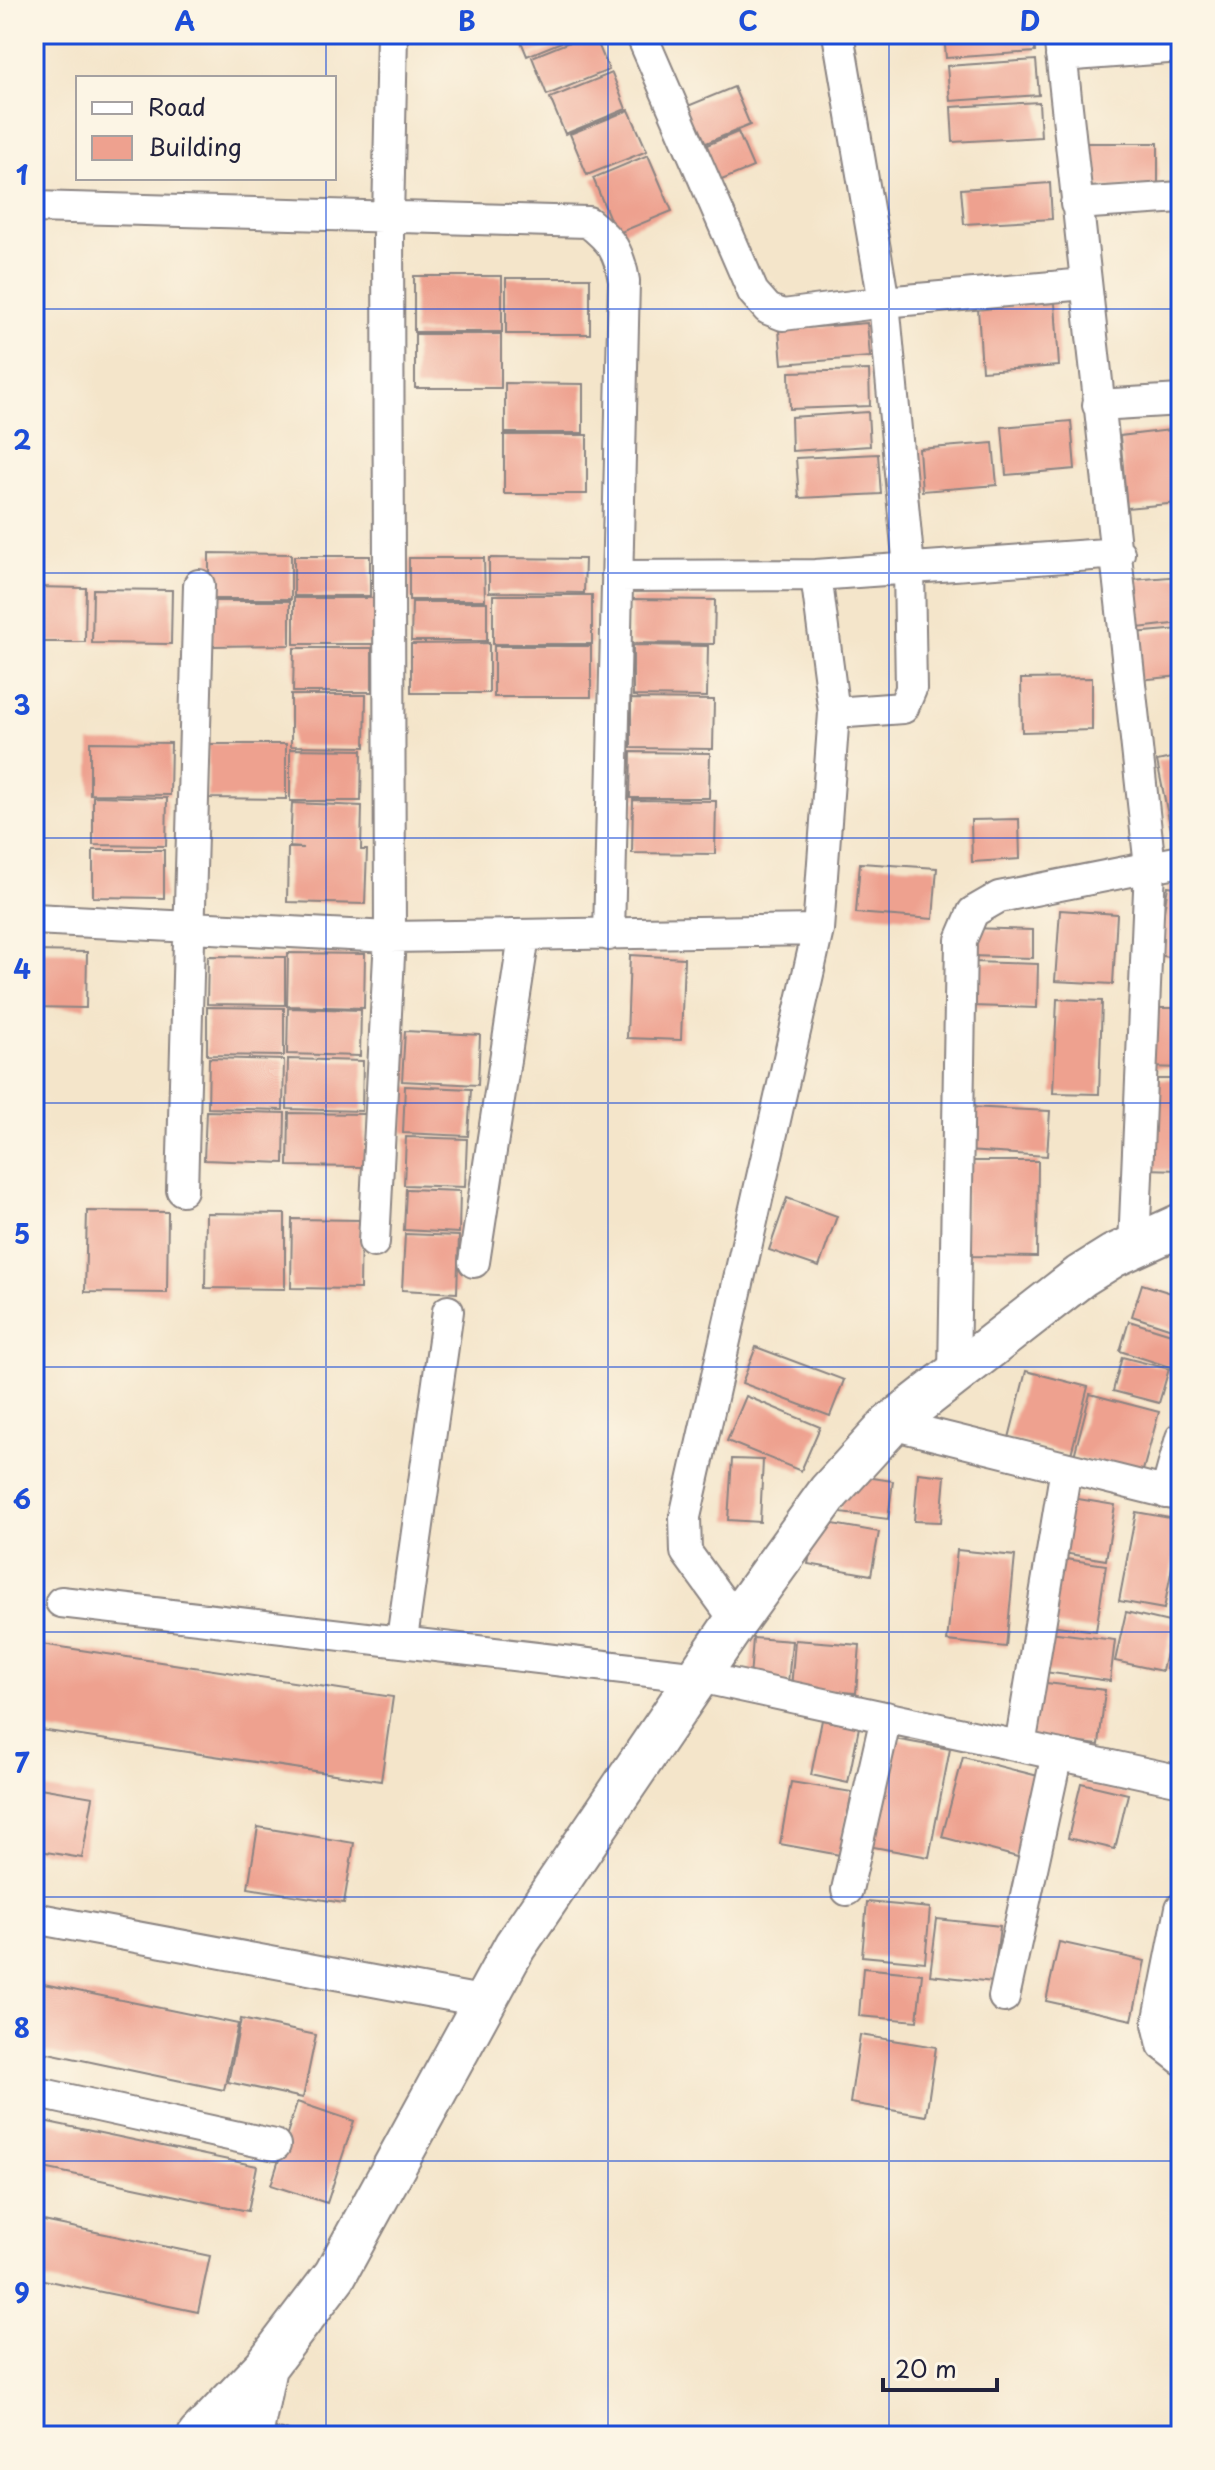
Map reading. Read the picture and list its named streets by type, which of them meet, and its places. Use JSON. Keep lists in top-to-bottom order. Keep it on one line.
{"legend":["Road","Building"],"scale_bar":"20 m","grid":{"columns":["A","B","C","D"],"rows":["1","2","3","4","5","6","7","8","9"]}}
